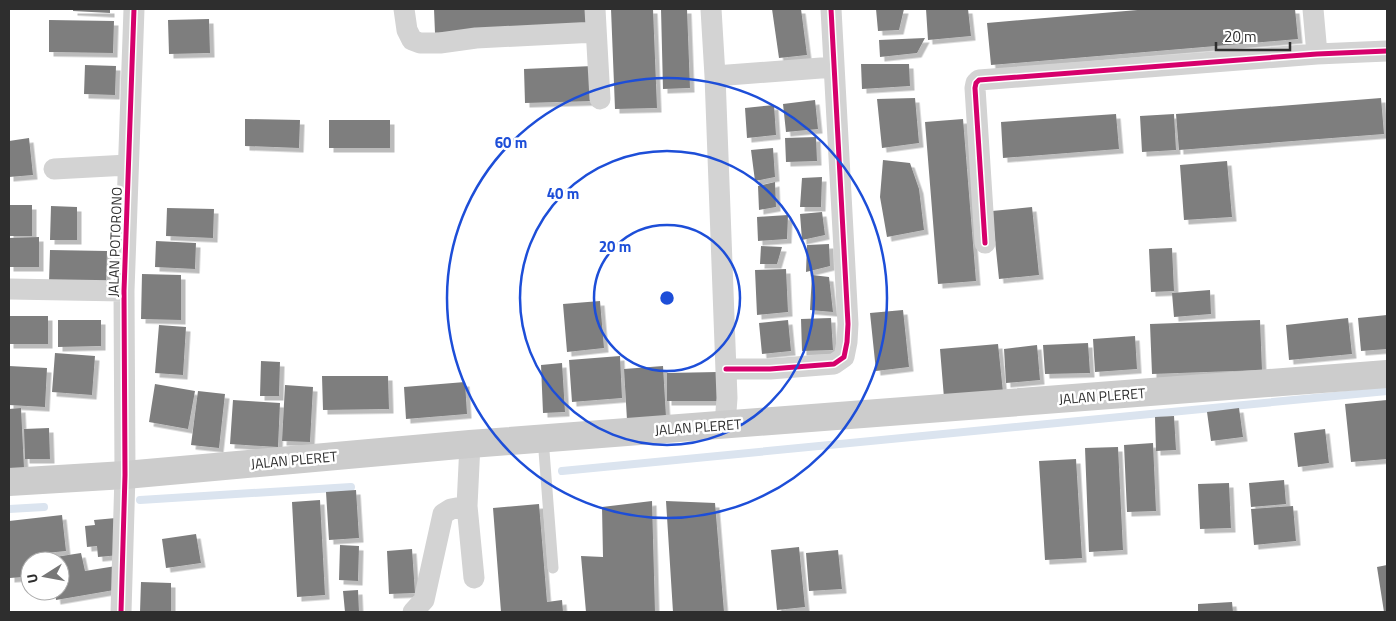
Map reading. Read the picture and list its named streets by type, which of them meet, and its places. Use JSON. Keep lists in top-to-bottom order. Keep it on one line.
{"streets":{"main road":["JALAN PLERET"],"street":["JALAN POTORONO"]},"crossings":[["JALAN POTORONO","JALAN PLERET"]],"scale_bar":"20 m","north":"left","rings":["60 m","40 m","20 m"]}
